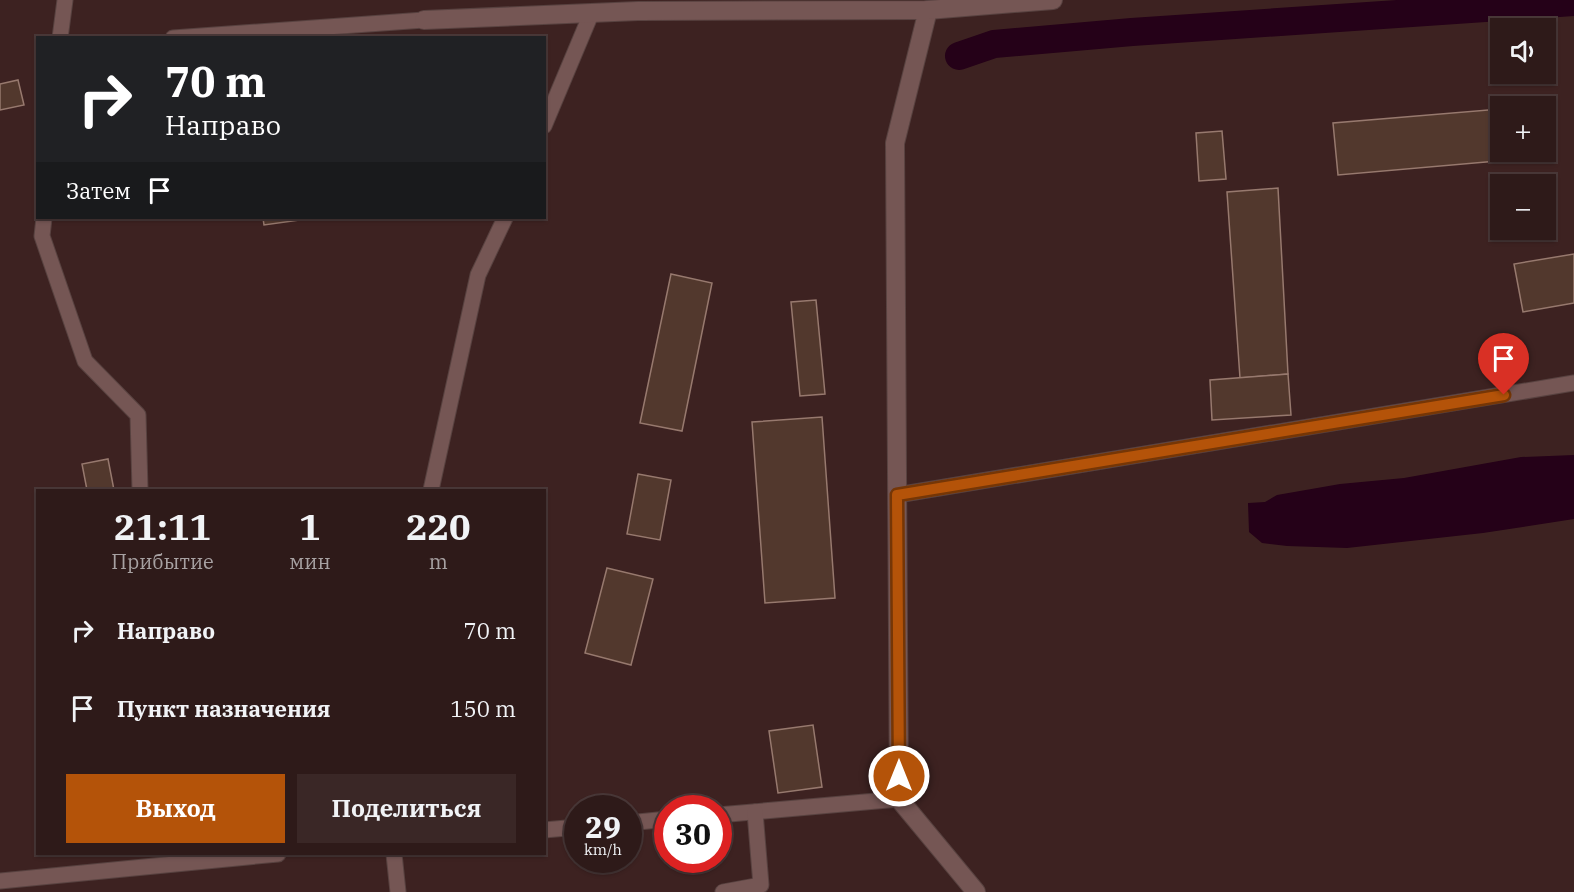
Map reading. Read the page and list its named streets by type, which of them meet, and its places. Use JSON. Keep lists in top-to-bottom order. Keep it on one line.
{"page":{"map_buttons":["+","−"],"turn":["70 m","Направо"],"then":"Затем","eta":["21:11","Прибытие","1","мин","220","m"],"list":[{"name":"Направо","value":"70 m"},{"name":"Пункт назначения","value":"150 m"}],"buttons":["Выход","Поделиться"],"speed":"29 km/h","limit":"30"}}
